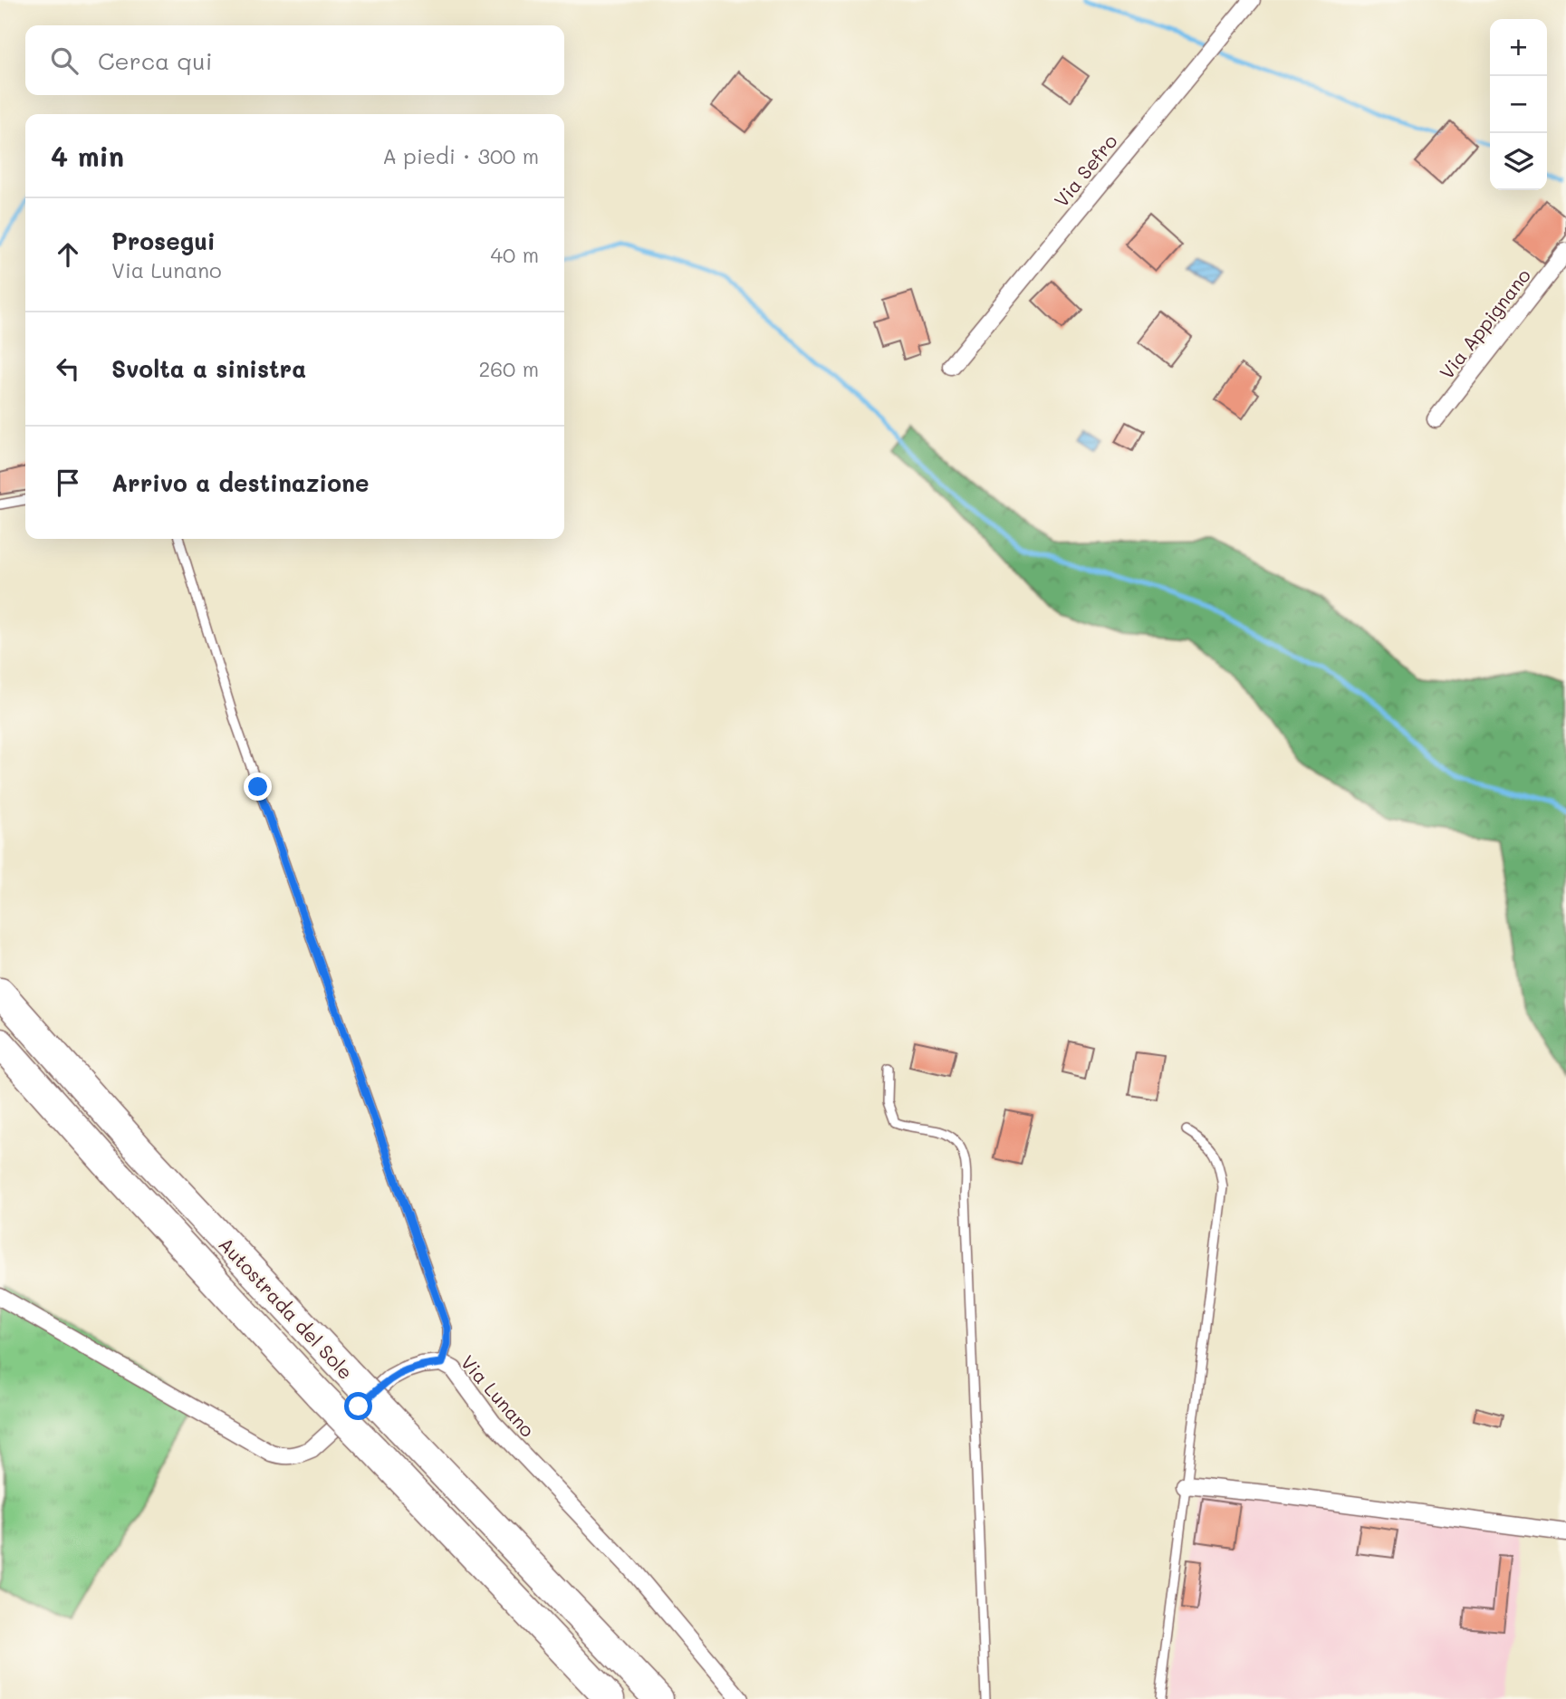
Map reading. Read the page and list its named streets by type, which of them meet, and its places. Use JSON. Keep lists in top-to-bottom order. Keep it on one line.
{"streets":{"highway":["Autostrada del Sole"],"street":["Via Sefro","Via Appignano","Via Lunano"]},"page":{"map_buttons":["+","−"],"search":"Cerca qui","heading":["4 min","A piedi · 300 m"],"list":[["Prosegui","Via Lunano","40 m"],["Svolta a sinistra","260 m"],"Arrivo a destinazione"]}}
